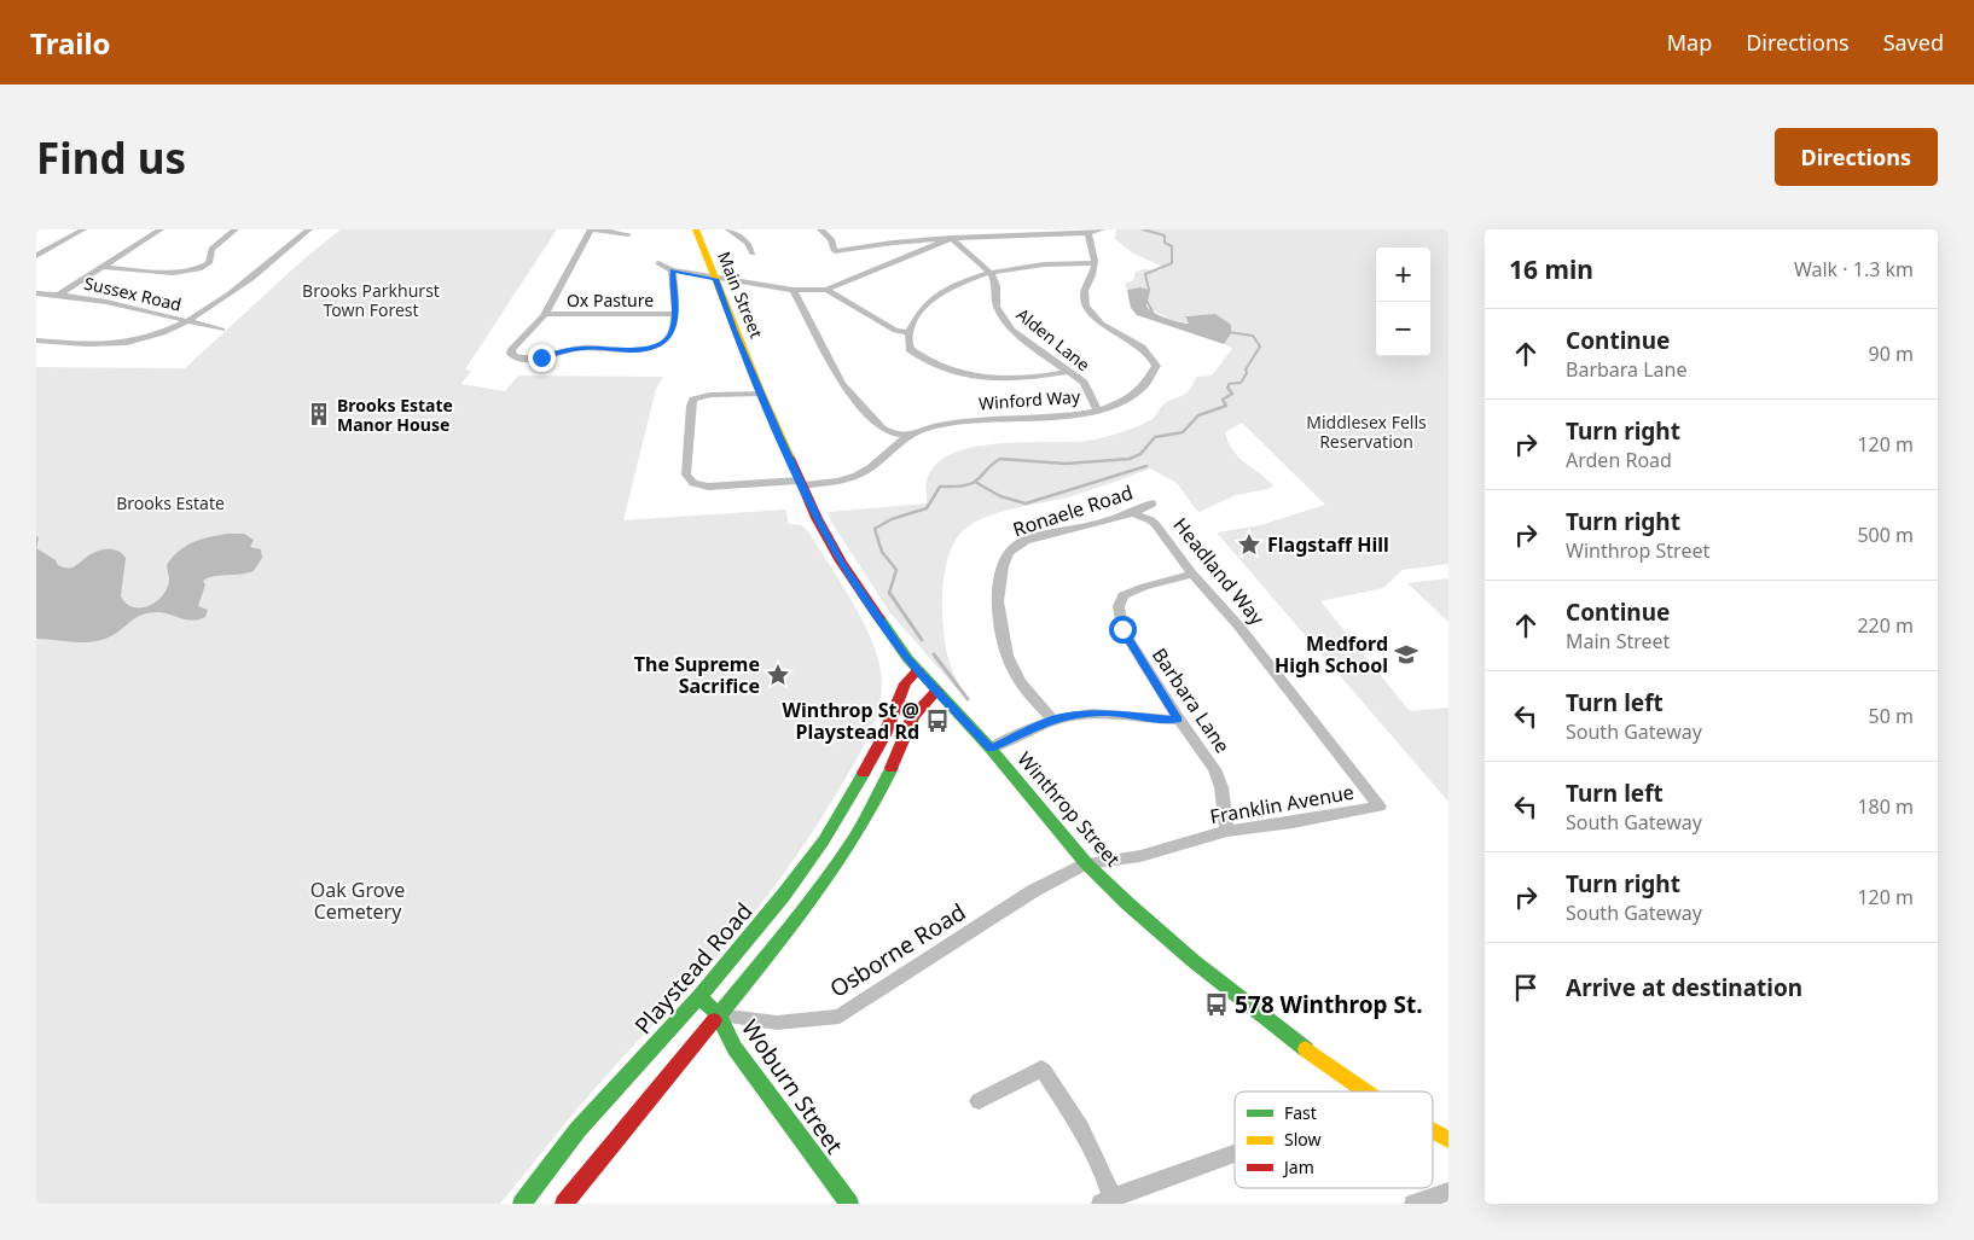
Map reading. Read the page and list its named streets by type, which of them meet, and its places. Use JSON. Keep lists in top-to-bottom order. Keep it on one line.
{"streets":{"main road":["Main Street","Winthrop Street","Playstead Road","Woburn Street"],"street":["Sussex Road","Ox Pasture","Alden Lane","Winford Way","Ronaele Road","Headland Way","Barbara Lane","Franklin Avenue","Osborne Road"]},"crossings":[["Main Street","Winthrop Street"],["Alden Lane","Winford Way"],["Winford Way","Winthrop Street"],["Ronaele Road","Headland Way"],["Headland Way","Barbara Lane"],["Headland Way","Franklin Avenue"],["Barbara Lane","Franklin Avenue"],["Franklin Avenue","Winthrop Street"],["Franklin Avenue","Osborne Road"],["Winthrop Street","Osborne Road"],["Winthrop Street","Playstead Road"],["Osborne Road","Woburn Street"],["Playstead Road","Woburn Street"]],"parks":["Brooks Parkhurst Town Forest","Middlesex Fells Reservation","Brooks Estate","Oak Grove Cemetery"],"places":{"building":["Brooks Estate Manor House"],"place":["Flagstaff Hill","The Supreme Sacrifice"],"school or university":["Medford High School"],"bus stop":["Winthrop St @ Playstead Rd","578 Winthrop St."]},"legend":["Fast","Slow","Jam"],"page":{"header":"Trailo","nav":["Map","Directions","Saved"],"buttons":"Directions","title":"Find us","heading":["16 min","Walk · 1.3 km"],"map_buttons":["+","−"],"list":[["Continue","Barbara Lane","90 m"],["Turn right","Arden Road","120 m"],["Turn right","Winthrop Street","500 m"],["Continue","Main Street","220 m"],["Turn left","South Gateway","50 m"],["Turn left","South Gateway","180 m"],["Turn right","South Gateway","120 m"],"Arrive at destination"]}}
